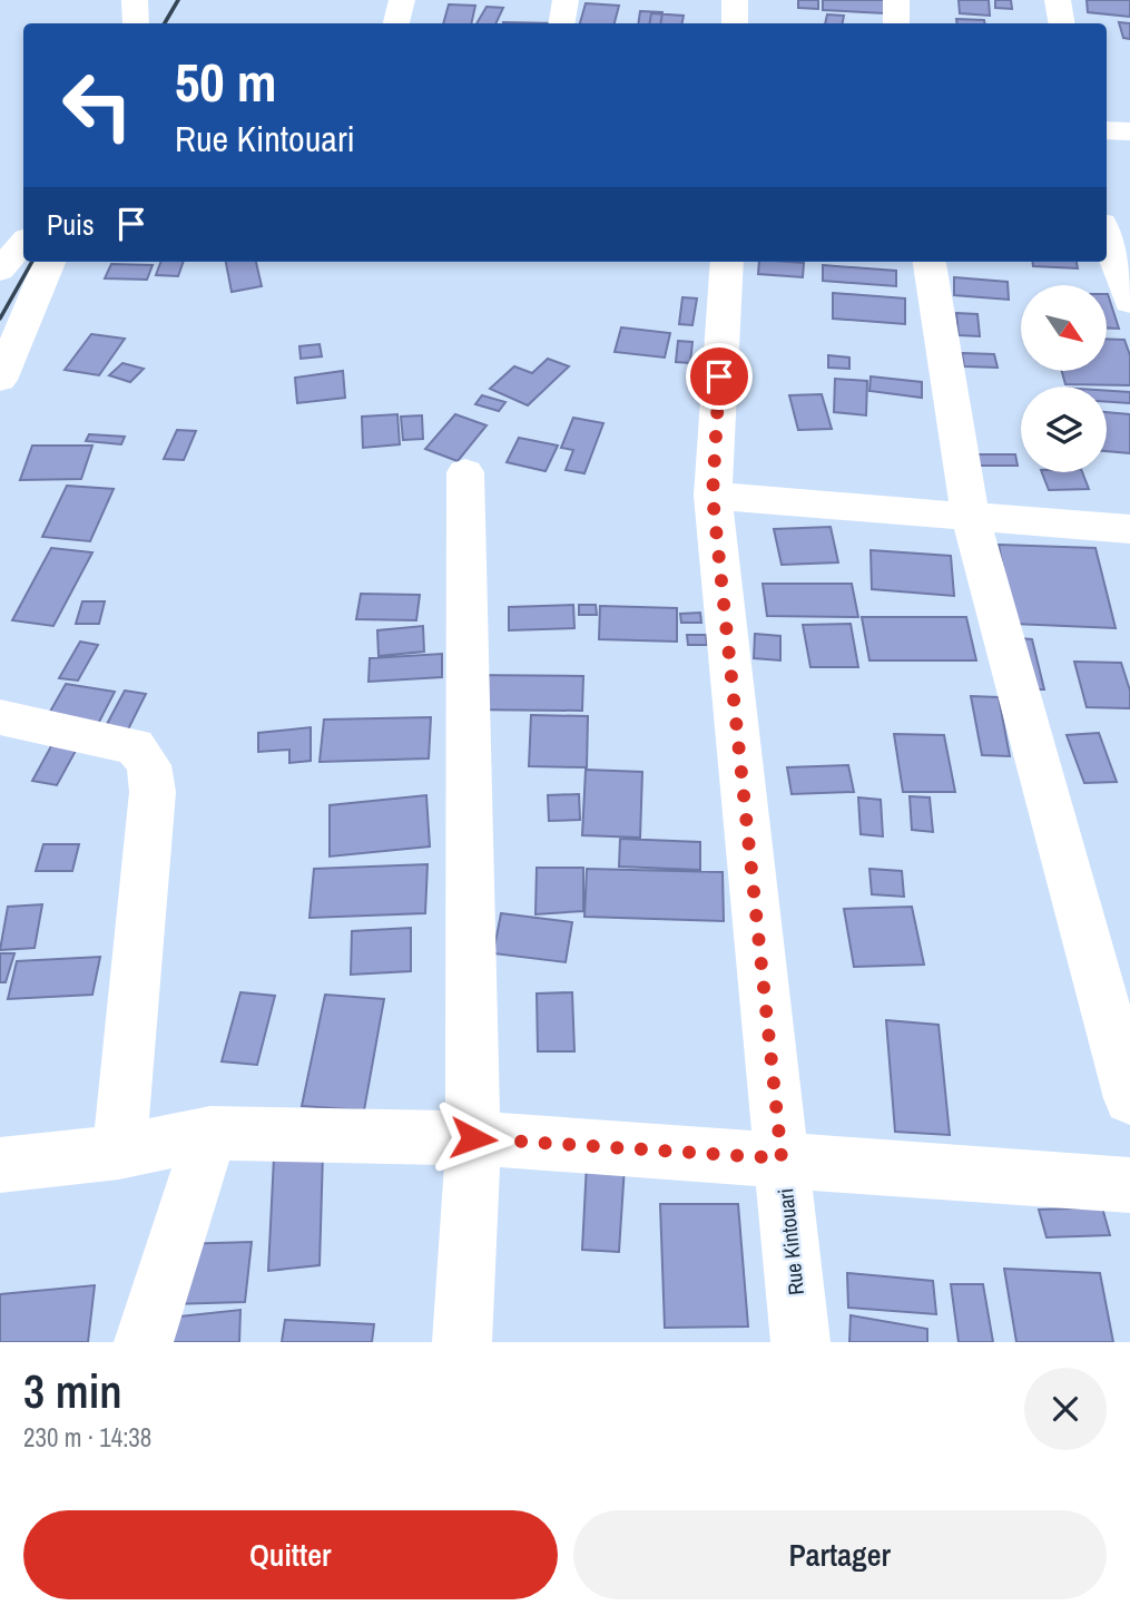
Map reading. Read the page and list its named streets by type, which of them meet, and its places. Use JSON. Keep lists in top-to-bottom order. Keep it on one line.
{"streets":{"street":["Rue Kintouari"]},"north":"bottom right","page":{"turn":["50 m","Rue Kintouari"],"then":"Puis","heading":["3 min","230 m · 14:38"],"buttons":["Quitter","Partager"]}}
